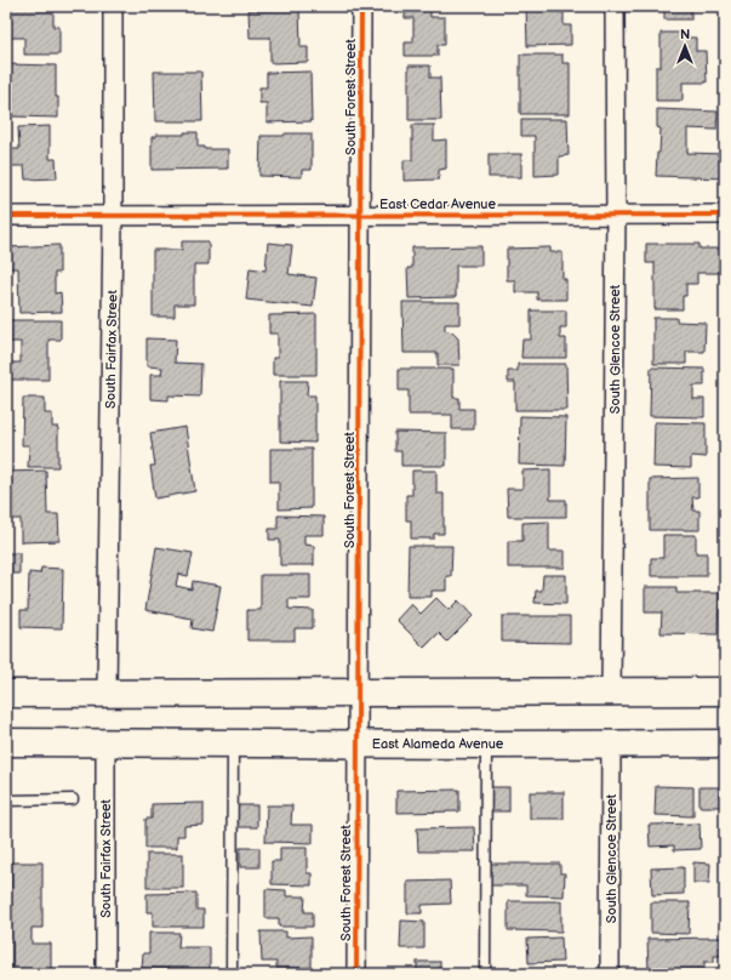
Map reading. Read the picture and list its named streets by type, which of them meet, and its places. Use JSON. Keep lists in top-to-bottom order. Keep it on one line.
{"streets":{"main road":["East Alameda Avenue"],"street":["South Forest Street","East Cedar Avenue","South Fairfax Street","South Glencoe Street"]},"crossings":[["South Forest Street","East Cedar Avenue"],["South Forest Street","East Alameda Avenue"],["East Cedar Avenue","South Fairfax Street"],["East Cedar Avenue","South Glencoe Street"],["South Fairfax Street","East Alameda Avenue"],["South Glencoe Street","East Alameda Avenue"]],"north":"top"}
